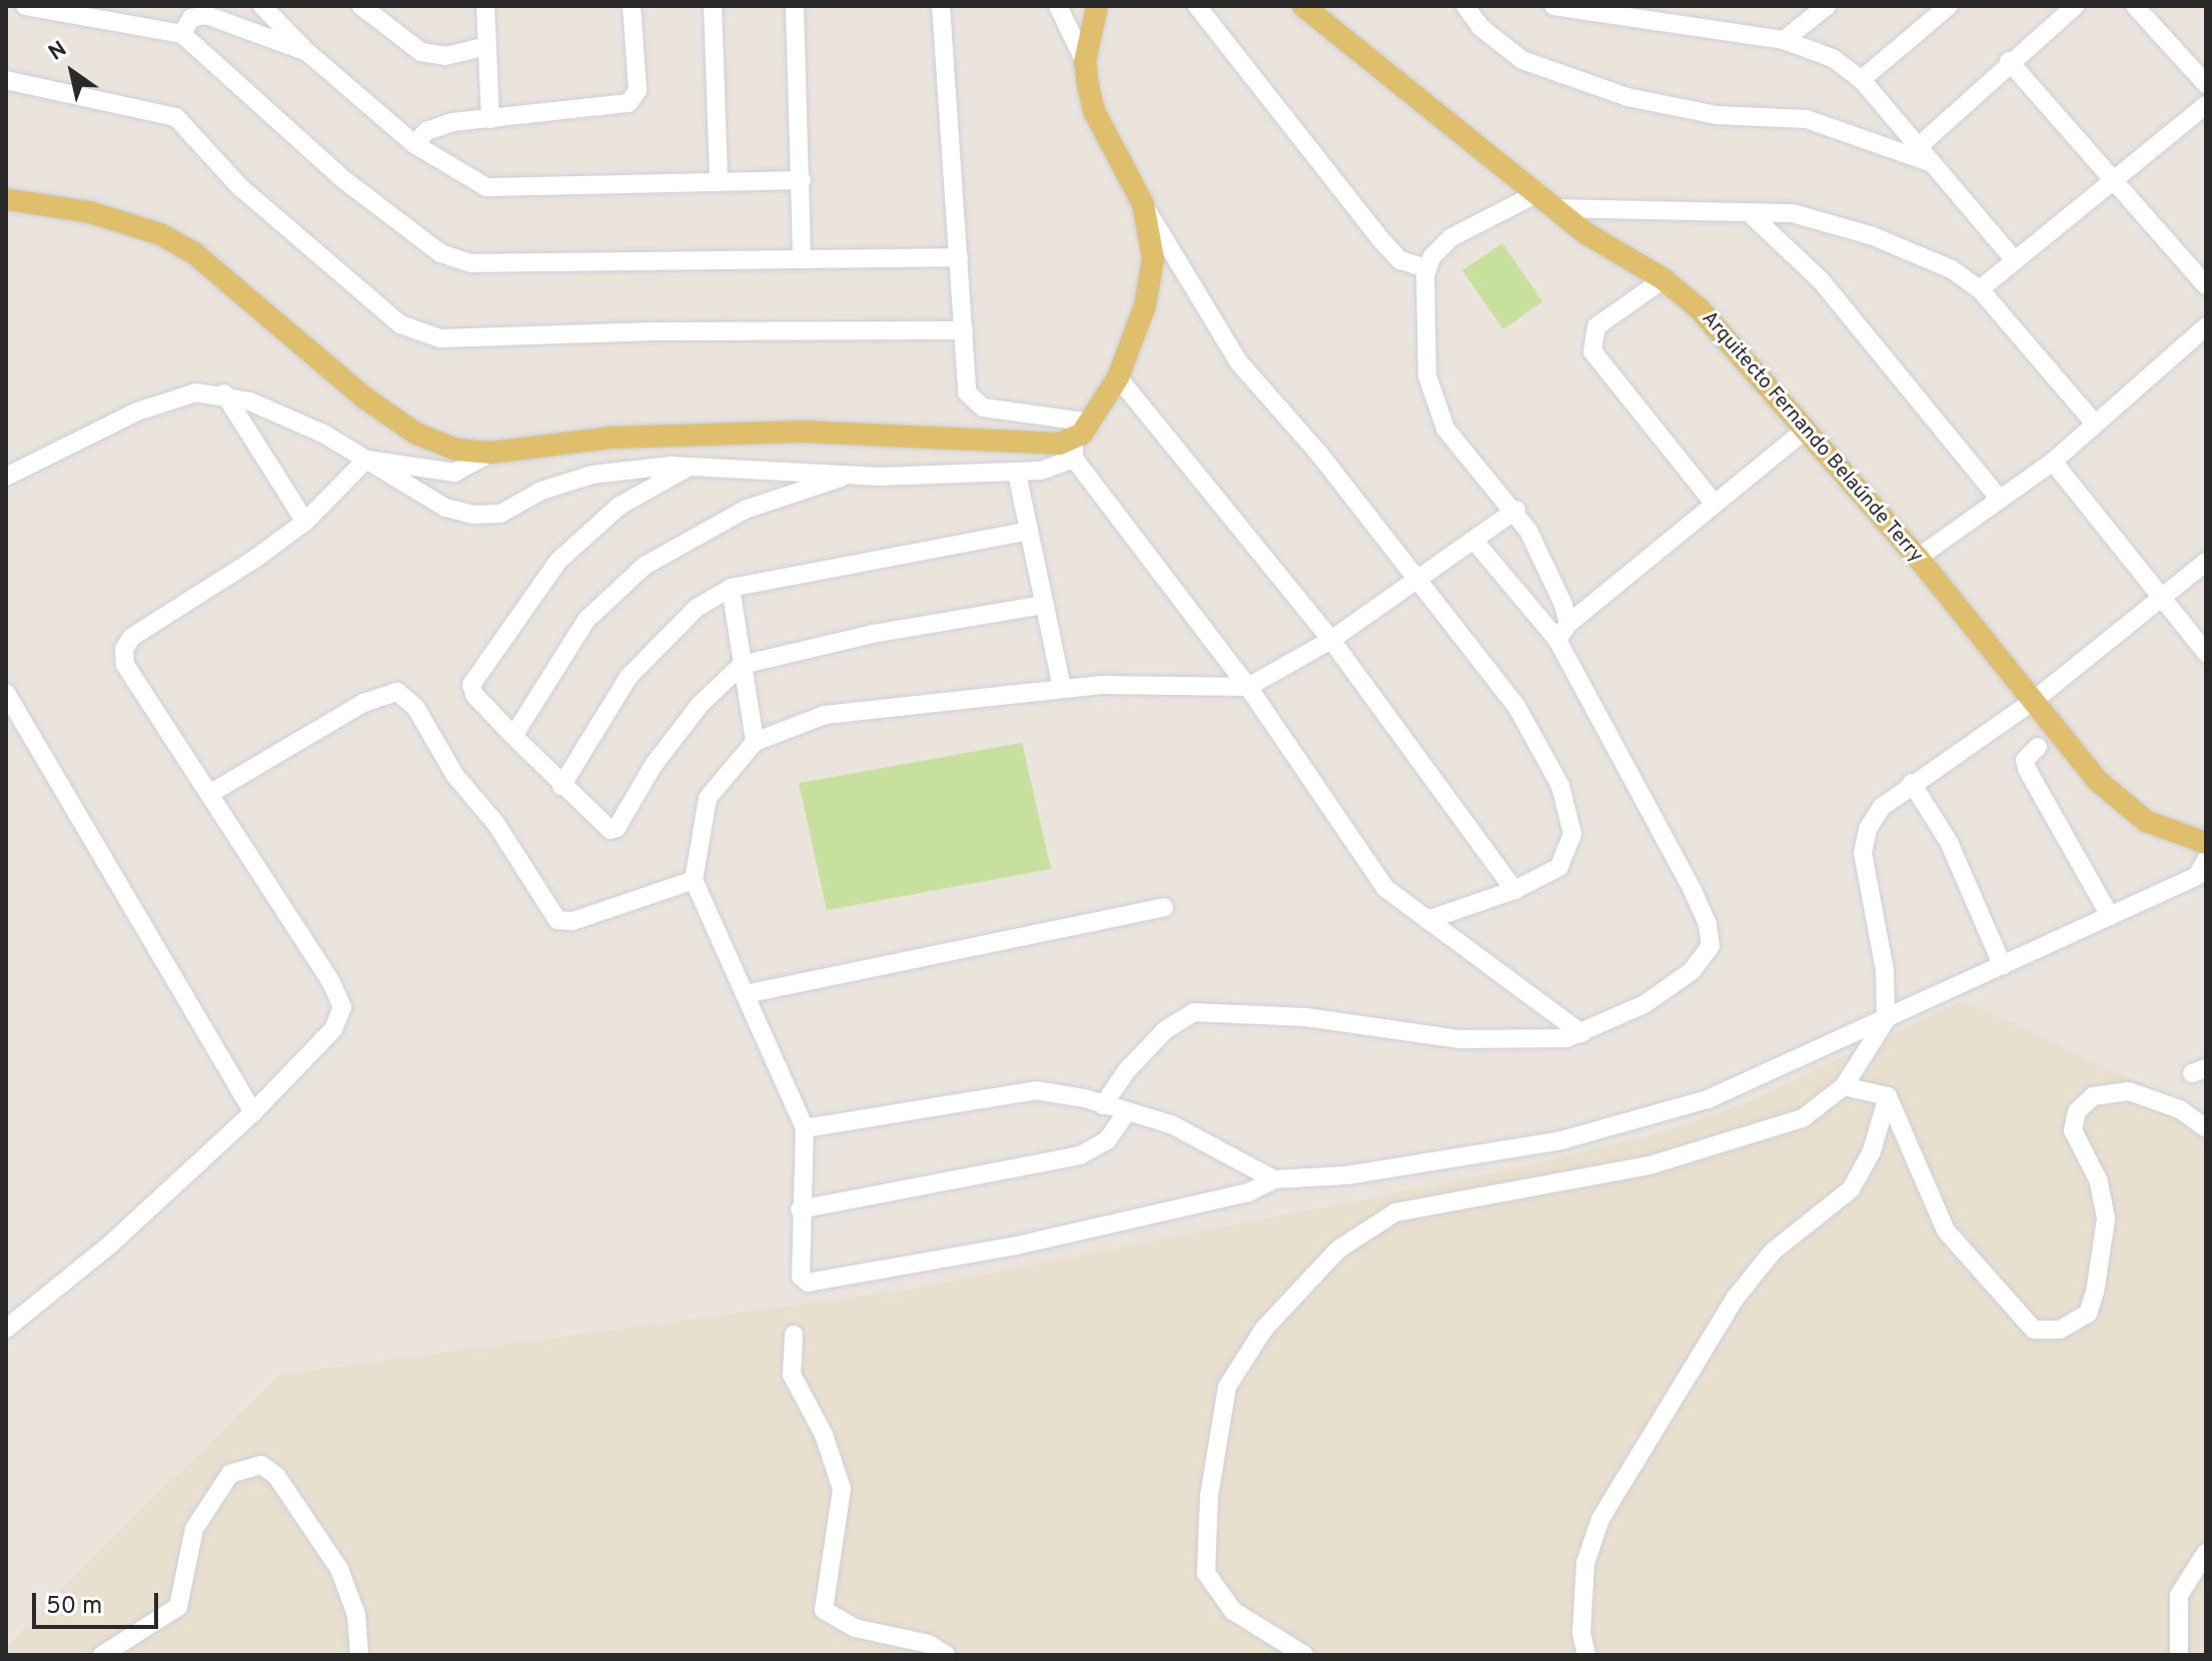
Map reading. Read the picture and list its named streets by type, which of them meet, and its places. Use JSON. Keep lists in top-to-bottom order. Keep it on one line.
{"streets":{"main road":["Arquitecto Fernando Belaúnde Terry"]},"scale_bar":"50 m","north":"top left"}
